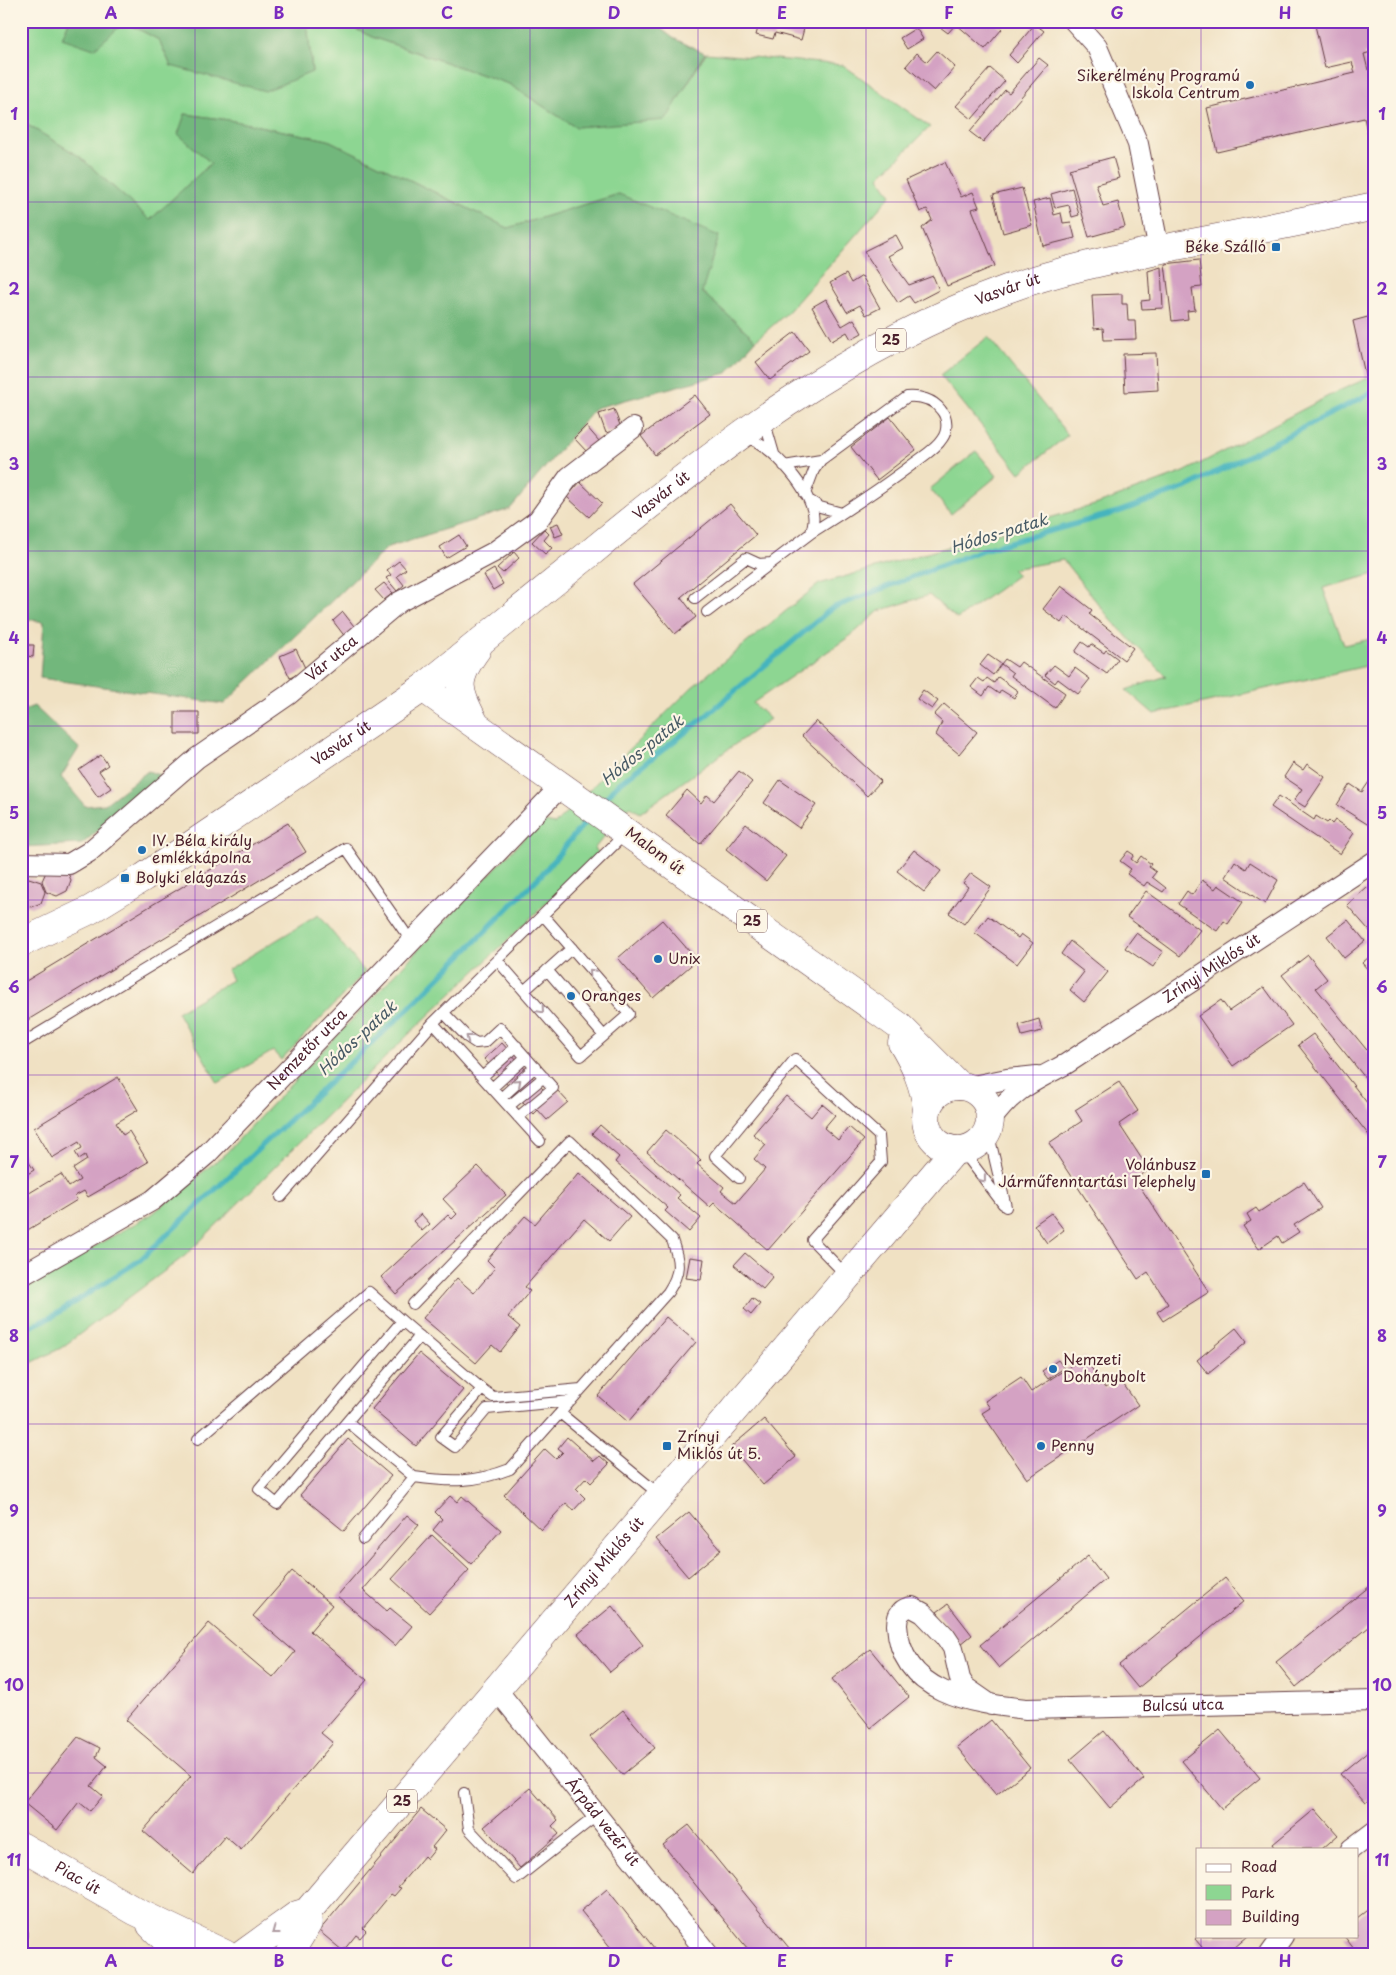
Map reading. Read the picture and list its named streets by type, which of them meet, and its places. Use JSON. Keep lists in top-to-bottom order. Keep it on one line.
{"streets":{"main road":["Vasvár út","25","Malom út","Zrínyi Miklós út","Piac út"],"street":["Vár utca","Nemzetőr utca","Bulcsú utca","Árpád vezér út"]},"crossings":[["Vasvár út","25"],["Vasvár út","Malom út"],["25","Malom út"],["25","Zrínyi Miklós út"],["Malom út","Zrínyi Miklós út"],["Malom út","Nemzetőr utca"],["Zrínyi Miklós út","Árpád vezér út"]],"water":["Hódos-patak"],"places":{"other":["Sikerélmény Programú Iskola Centrum","IV. Béla király emlékkápolna","Unix","Oranges","Nemzeti Dohánybolt","Penny"],"transit":["Béke Szálló","Bolyki elágazás","Volánbusz Járműfenntartási Telephely","Zrínyi Miklós út 5."]},"legend":["Road","Park","Building"],"grid":{"columns":["A","B","C","D","E","F","G","H"],"rows":["1","2","3","4","5","6","7","8","9","10","11"]}}
